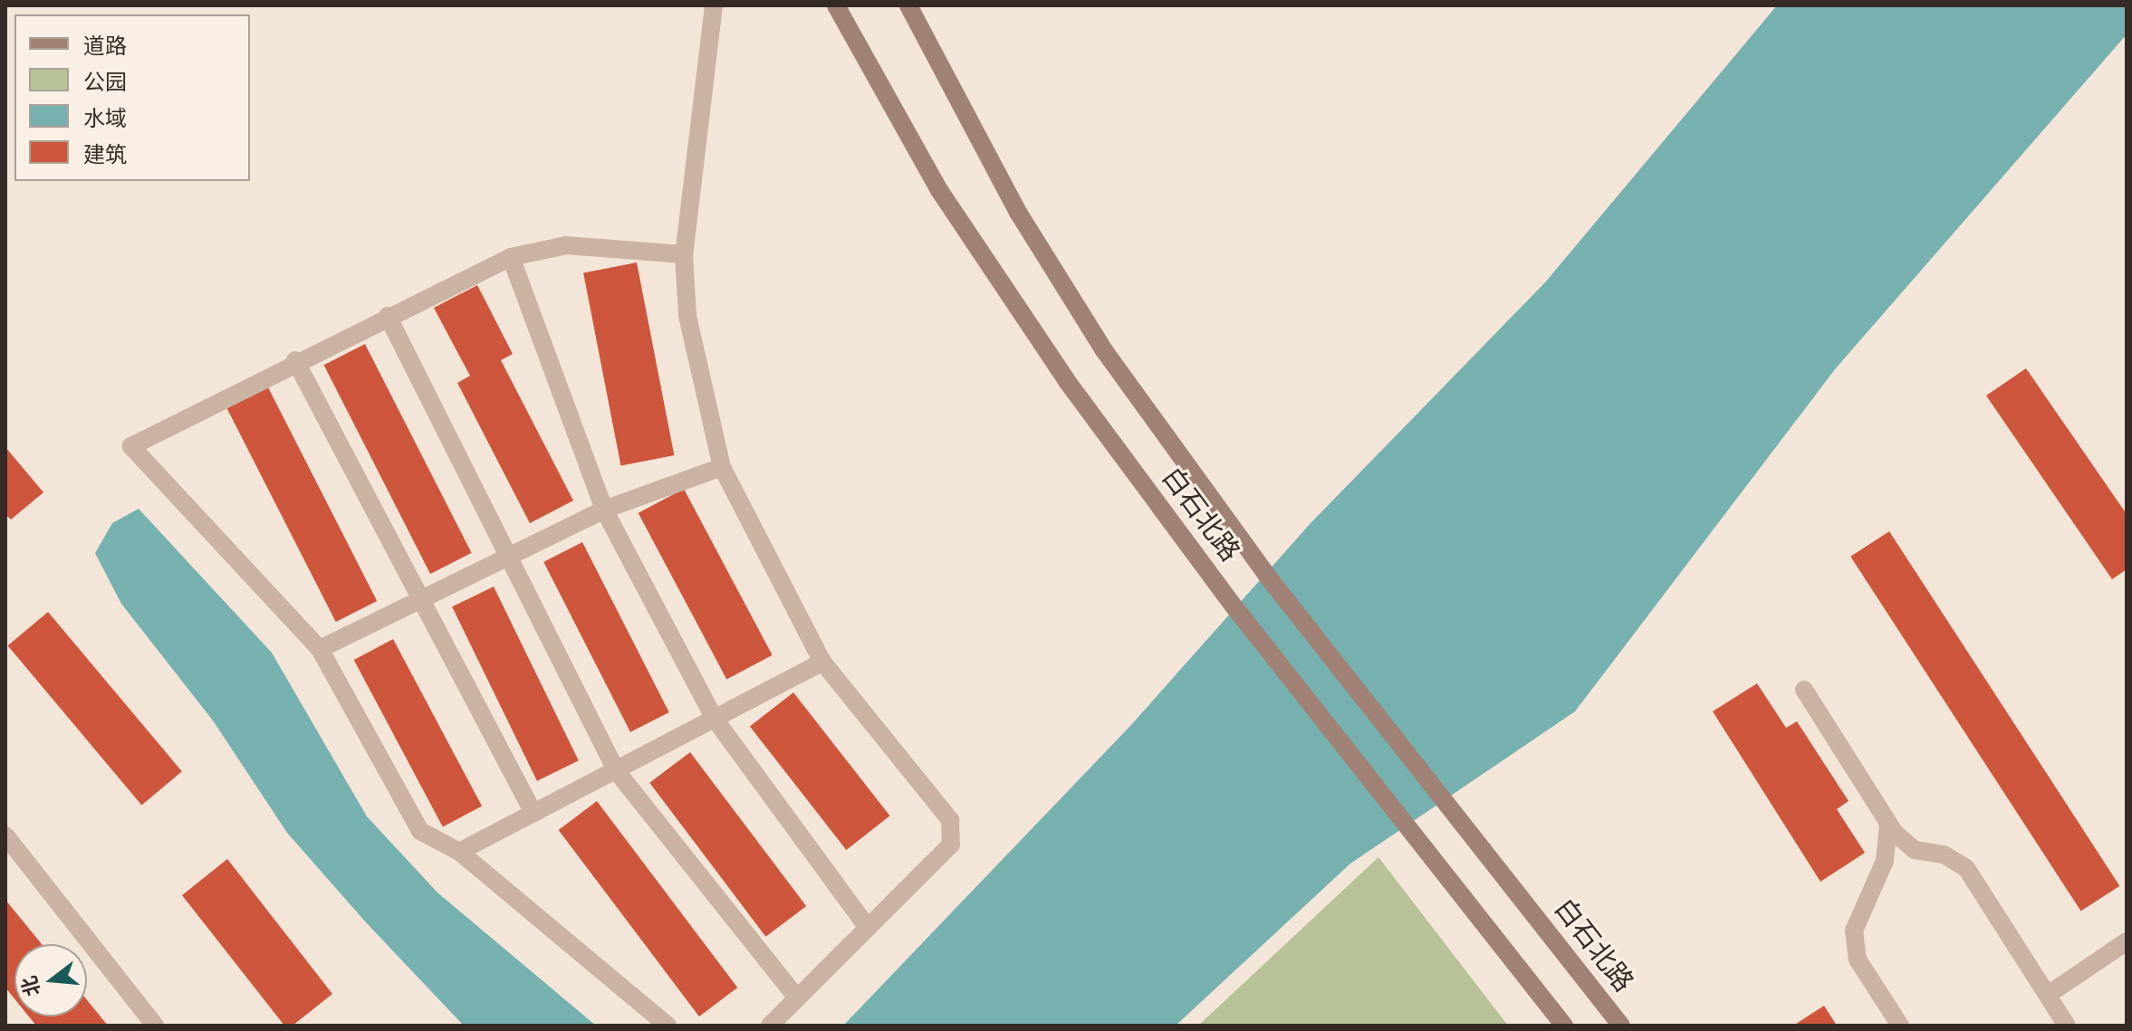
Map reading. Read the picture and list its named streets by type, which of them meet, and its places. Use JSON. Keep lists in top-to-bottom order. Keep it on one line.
{"streets":{"main road":["白石北路"]},"legend":["道路","公园","水域","建筑"],"north":"left"}
